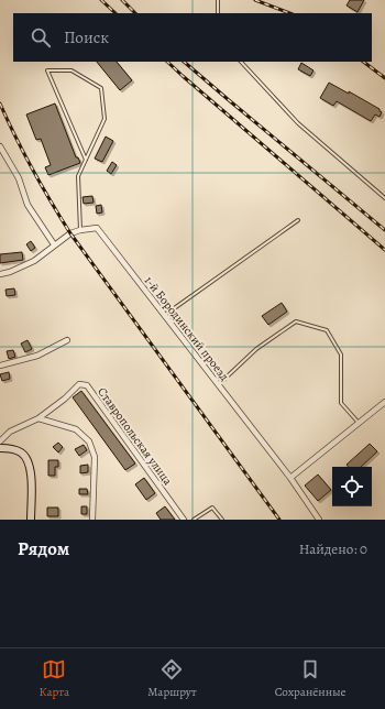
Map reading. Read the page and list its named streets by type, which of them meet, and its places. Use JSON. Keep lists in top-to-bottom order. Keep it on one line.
{"streets":{"street":["1-й Бородинский проезд","Ставропольская улица"]},"page":{"search":"Поиск","heading":["Рядом","Найдено: 0"],"nav":["Карта","Маршрут","Сохранённые"]}}
